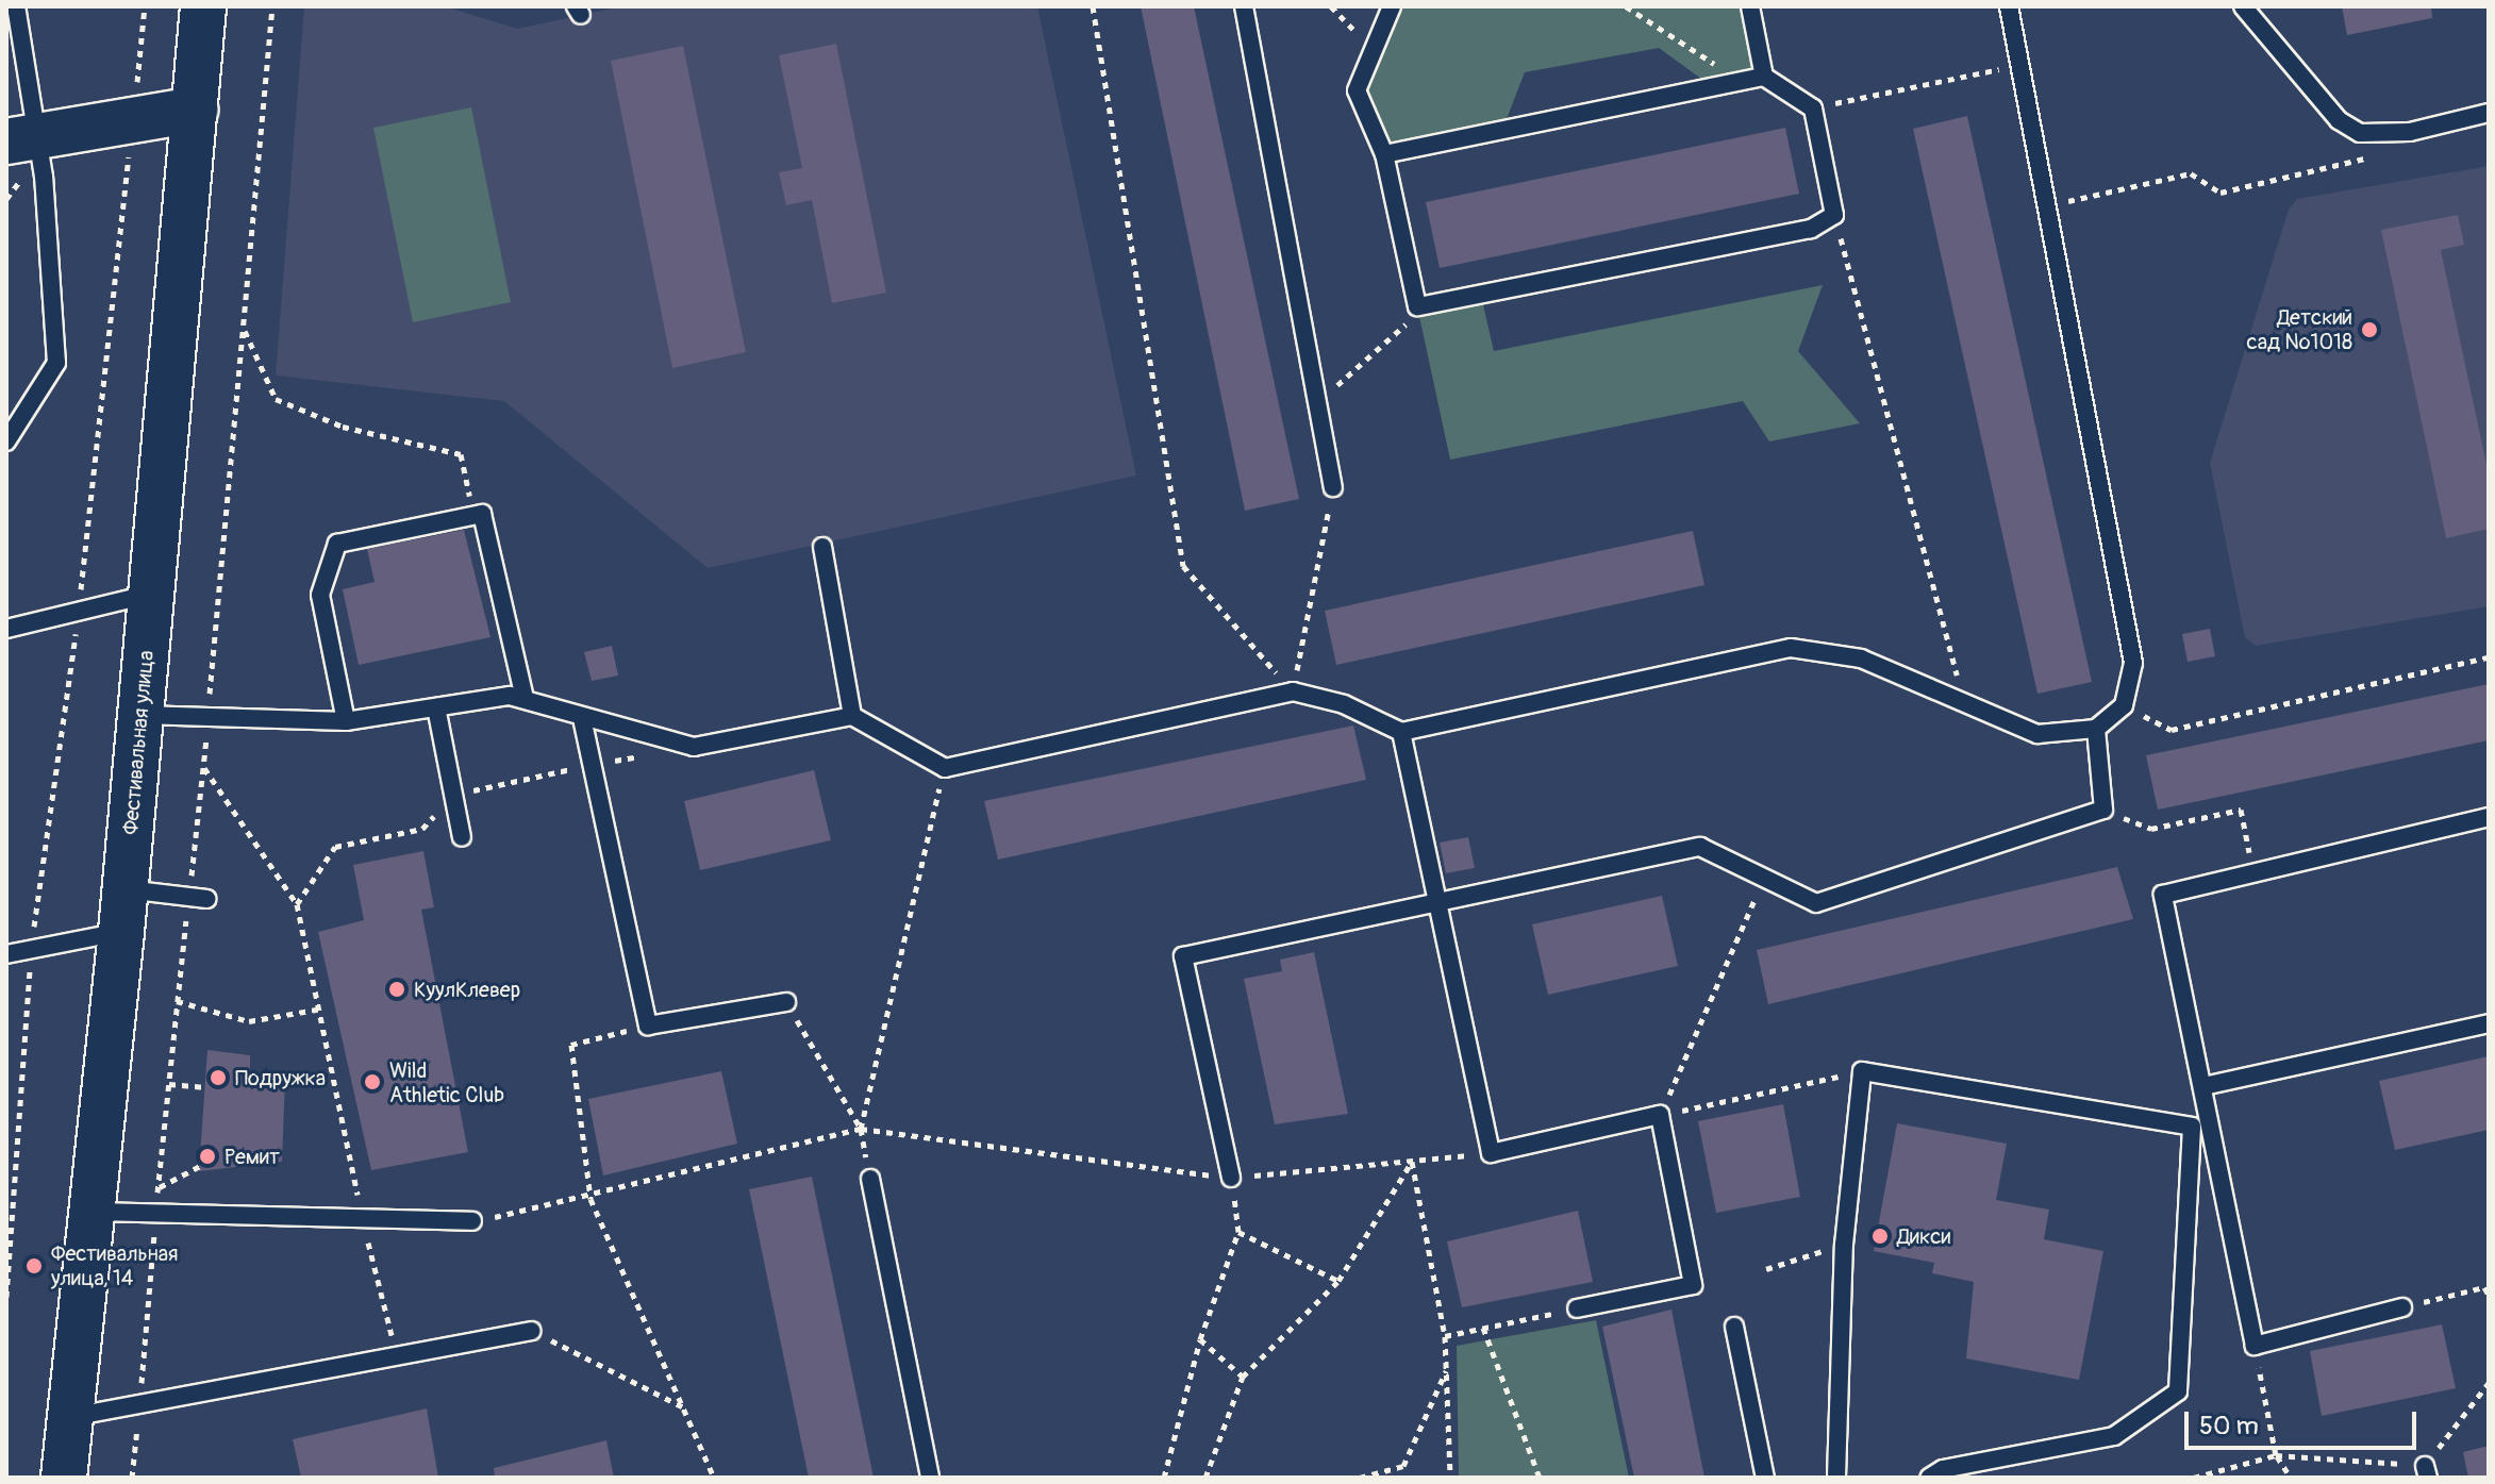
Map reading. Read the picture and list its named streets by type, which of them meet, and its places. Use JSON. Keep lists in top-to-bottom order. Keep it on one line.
{"streets":{"street":["Фестивальная улица"]},"places":["Детский сад №1018","КуулКлевер","Подружка","Wild Athletic Club","Ремит","Дикси","Фестивальная улица, 14"],"scale_bar":"50 m"}
